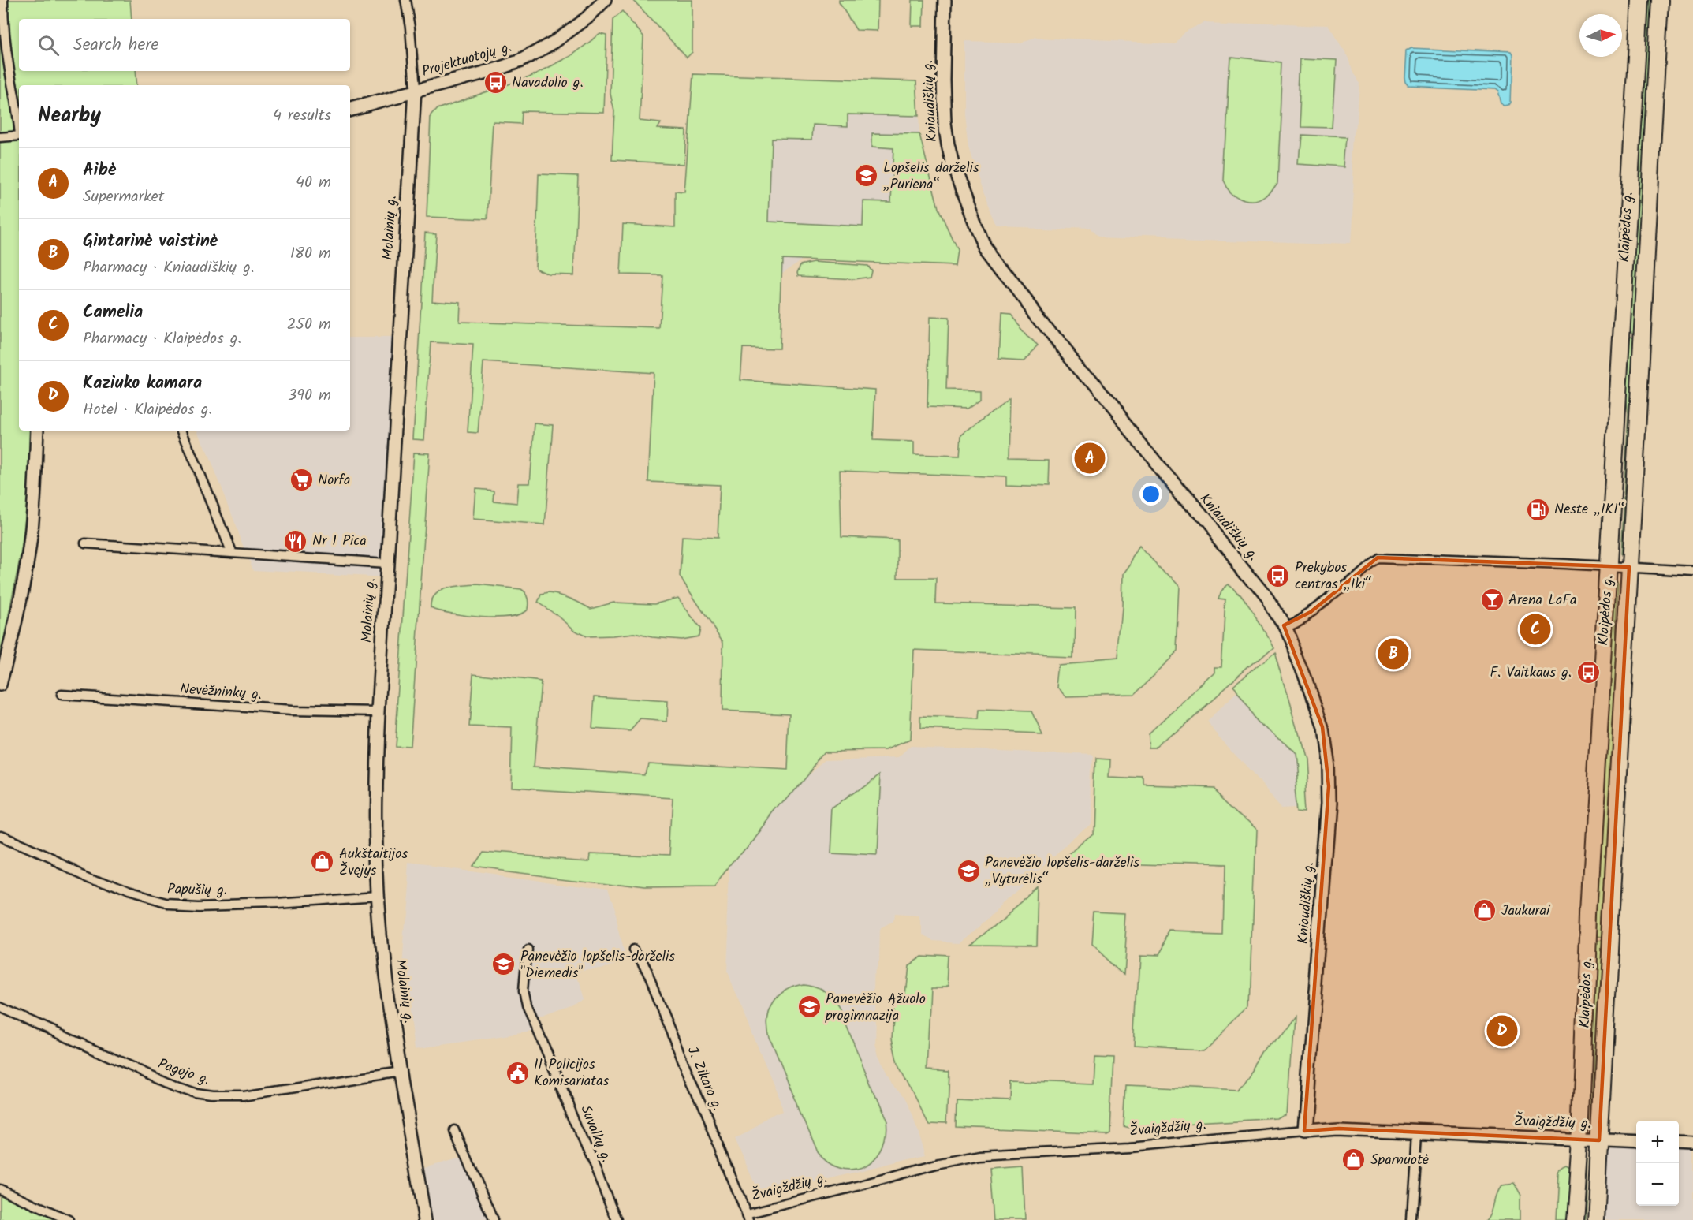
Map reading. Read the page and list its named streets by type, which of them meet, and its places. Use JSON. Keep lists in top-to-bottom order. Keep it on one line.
{"streets":{"highway":["Klaipėdos g."],"main road":["Projektuotojų g.","Kniaudiškių g.","Molainių g.","Žvaigždžių g."],"street":["Nevėžninkų g.","Papušių g.","Pagojo g.","J. Zikaro g.","Suvalkų g."]},"crossings":[["Projektuotojų g.","Molainių g."],["Kniaudiškių g.","Žvaigždžių g."],["Klaipėdos g.","Žvaigždžių g."],["Molainių g.","Nevėžninkų g."],["Molainių g.","Papušių g."],["Molainių g.","Pagojo g."],["J. Zikaro g.","Žvaigždžių g."]],"places":{"bus stop":["Navadolio g.","Prekybos centras „Iki“","F. Vaitkaus g."],"school or university":["Lopšelis darželis „Puriena“","Panevėžio lopšelis-darželis „Vyturėlis“","Panevėžio lopšelis-darželis \"Diemedis\"","Panevėžio Ąžuolo progimnazija"],"supermarket":["Norfa"],"fuel station":["Neste „IKI“"],"restaurant":["Nr 1 Pica"],"bar":["Arena LaFa"],"shop":["Aukštaitijos Žvejys","Jaukurai","Sparnuotė"],"public building":["II Policijos Komisariatas"]},"north":"right","page":{"search":"Search here","heading":["Nearby","4 results"],"list":[{"mark":"A","name":"Aibė","note":"Supermarket","value":"40 m"},{"mark":"B","name":"Gintarinė vaistinė","note":"Pharmacy · Kniaudiškių g.","value":"180 m"},{"mark":"C","name":"Camelia","note":"Pharmacy · Klaipėdos g.","value":"250 m"},{"mark":"D","name":"Kaziuko kamara","note":"Hotel · Klaipėdos g.","value":"390 m"}],"pins":["A","C","B","D"],"map_buttons":["+","−"]}}
